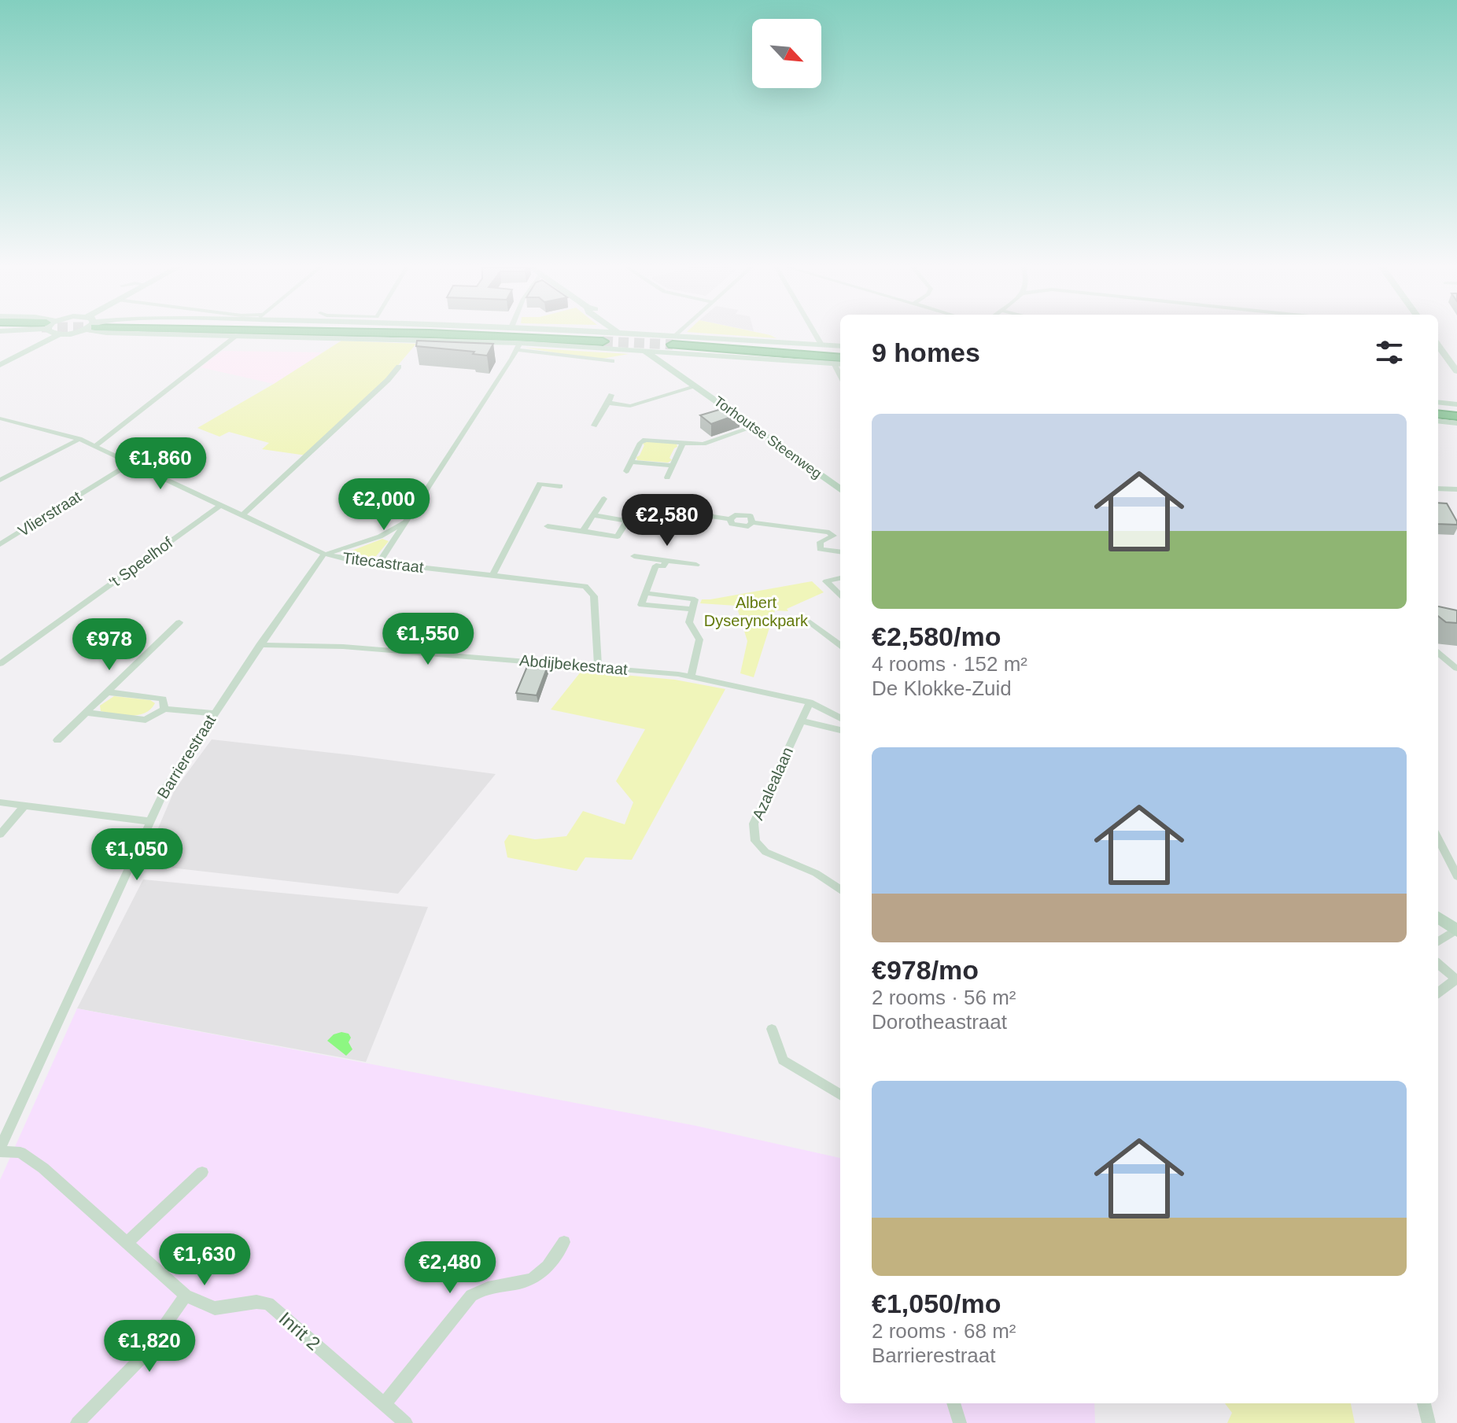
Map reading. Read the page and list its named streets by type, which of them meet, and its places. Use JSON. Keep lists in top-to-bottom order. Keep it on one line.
{"streets":{"street":["Torhoutse Steenweg","Vlierstraat","'t Speelhof","Titecastraat","Abdijbekestraat","Barrierestraat","Azalealaan","Inrit 2"]},"crossings":[["Vlierstraat","Titecastraat"],["'t Speelhof","Titecastraat"],["Titecastraat","Abdijbekestraat"],["Titecastraat","Barrierestraat"],["Abdijbekestraat","Barrierestraat"],["Abdijbekestraat","Azalealaan"],["Barrierestraat","Inrit 2"]],"parks":["Albert Dyserynckpark"],"north":"bottom right","page":{"heading":"9 homes","list":[{"name":"€2,580/mo","note":"4 rooms · 152 m² · De Klokke-Zuid"},{"name":"€978/mo","note":"2 rooms · 56 m² · Dorotheastraat"},{"name":"€1,050/mo","note":"2 rooms · 68 m² · Barrierestraat"}],"price":["€1,860","€2,000","€2,580","€1,550","€978","€1,050","€1,630","€2,480","€1,820"]}}
